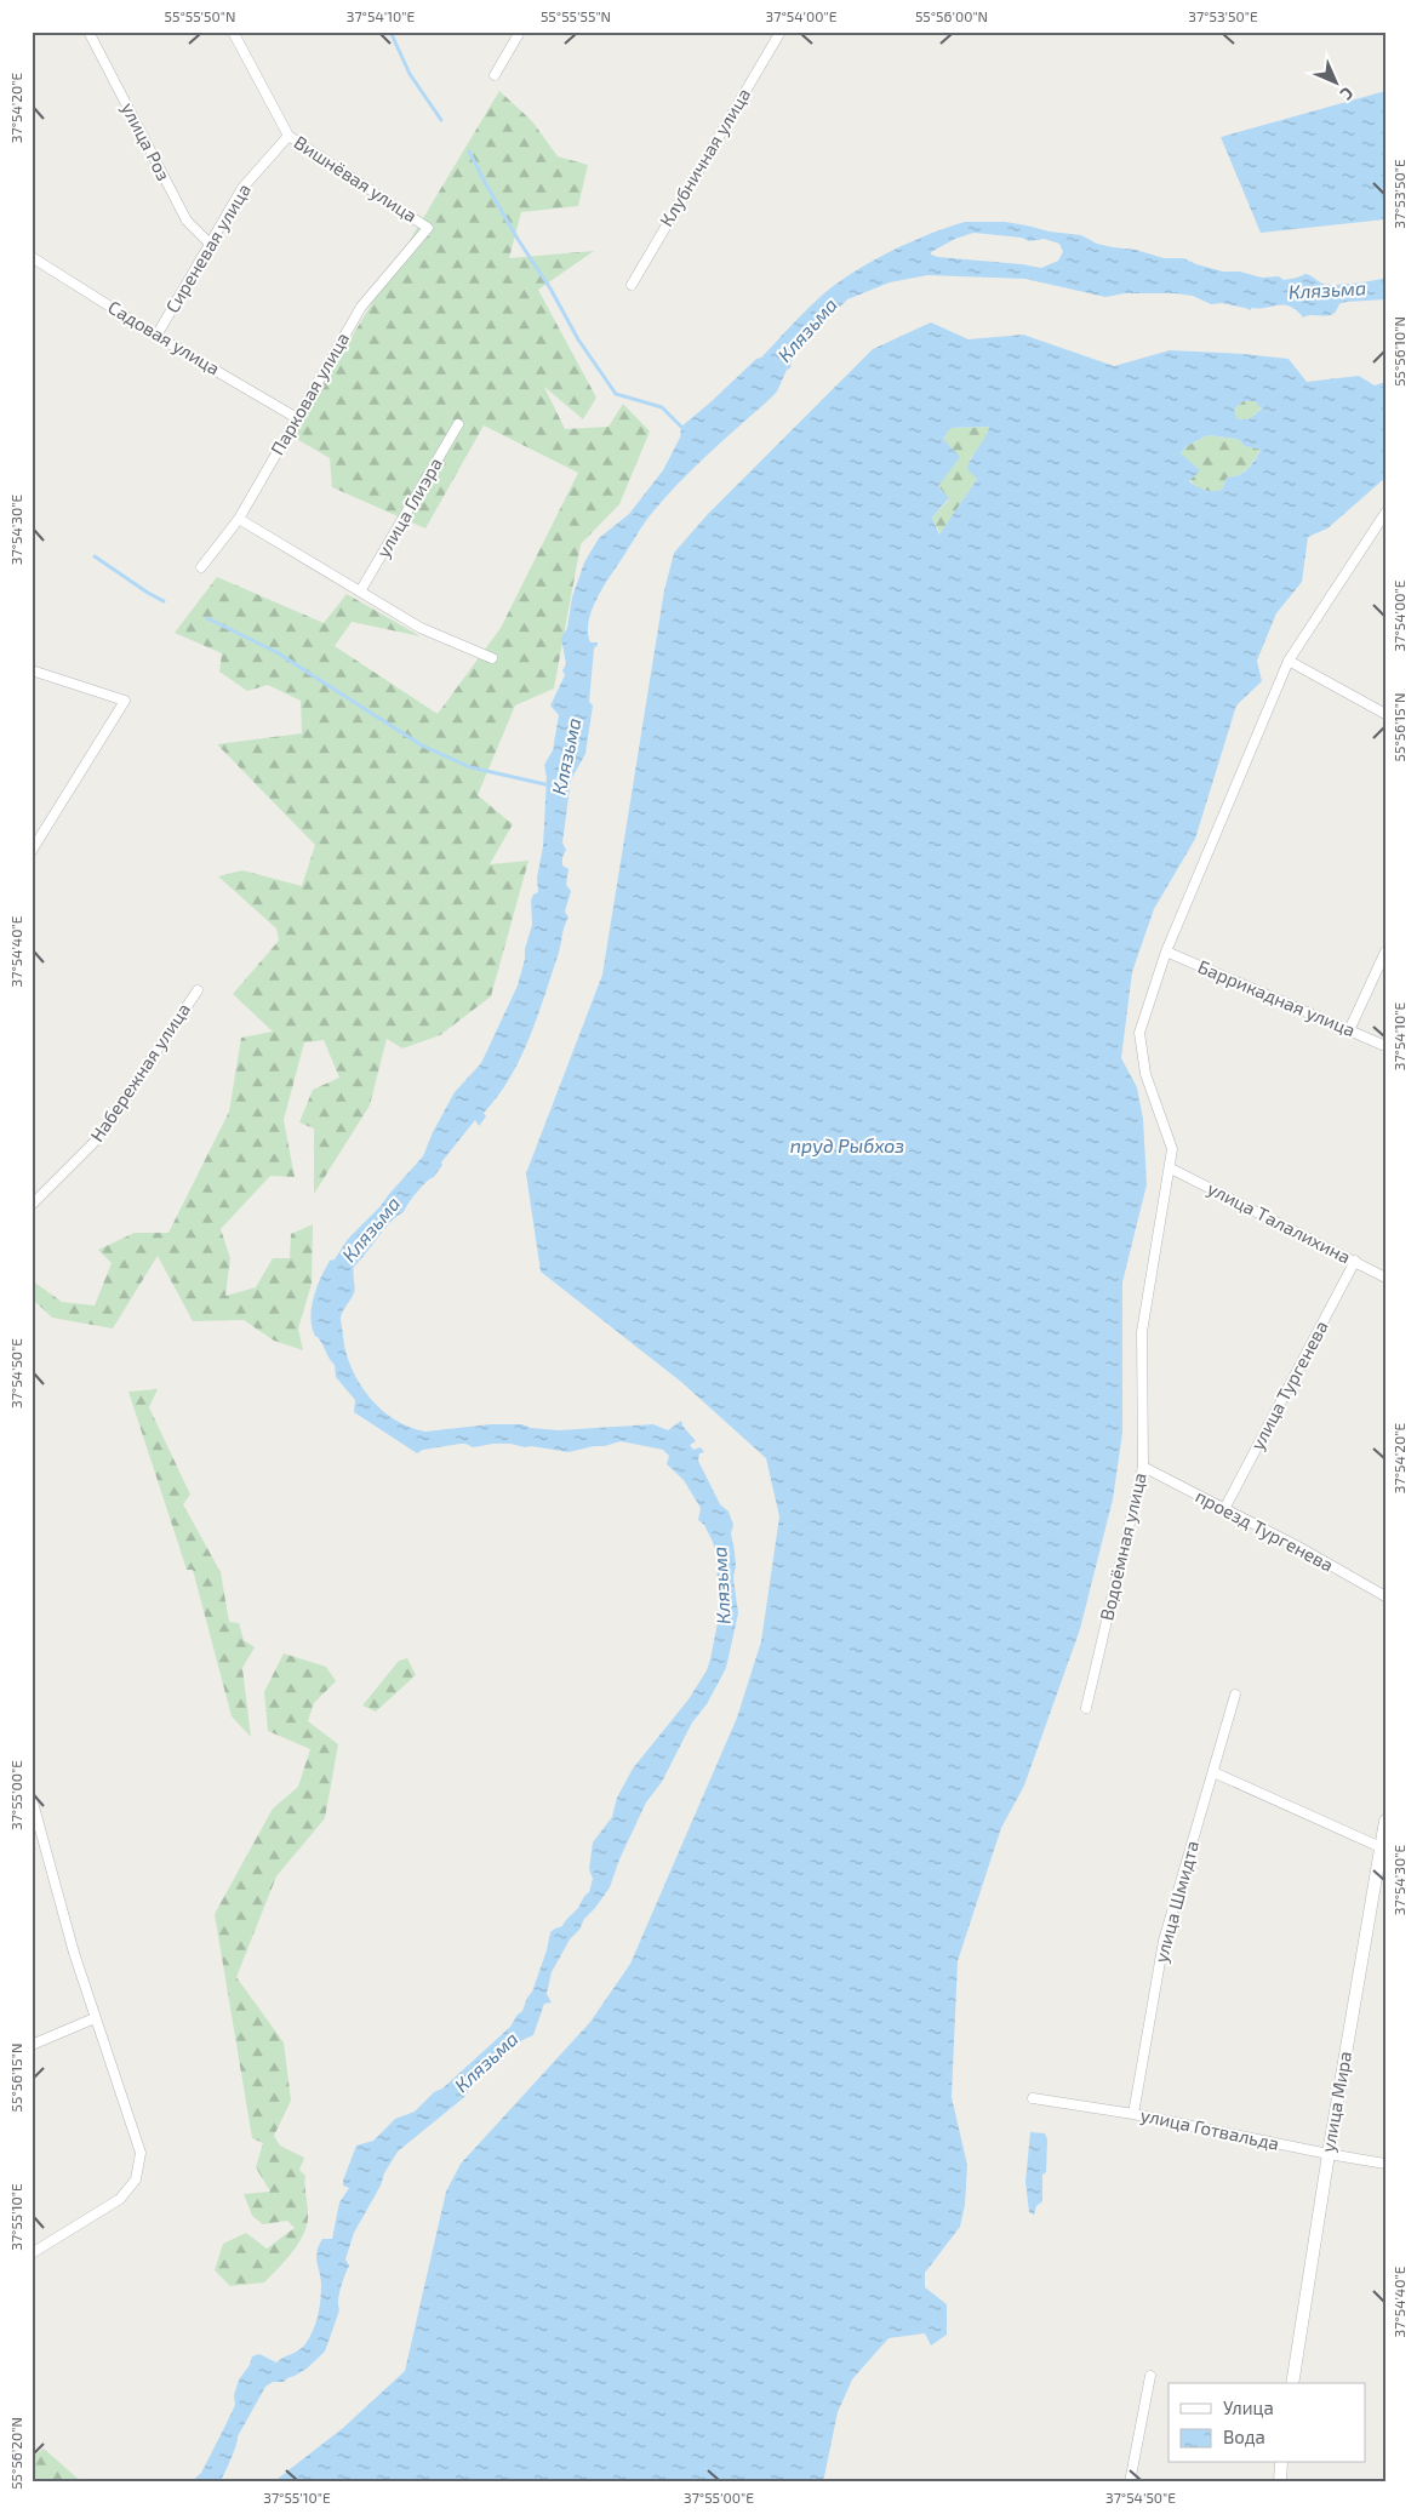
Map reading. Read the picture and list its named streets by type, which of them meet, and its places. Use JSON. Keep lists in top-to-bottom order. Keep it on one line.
{"streets":{"street":["улица Роз","Клубничная улица","Вишнёвая улица","Сиреневая улица","Садовая улица","Парковая улица","улица Глиэра","Баррикадная улица","Набережная улица","улица Талалихина","улица Тургенева","проезд Тургенева","Водоёмная улица","улица Шмидта","улица Мира","улица Готвальда"]},"crossings":[["улица Роз","Сиреневая улица"],["Вишнёвая улица","Сиреневая улица"],["Вишнёвая улица","Парковая улица"],["Сиреневая улица","Садовая улица"],["Садовая улица","Парковая улица"],["Баррикадная улица","Водоёмная улица"],["улица Талалихина","улица Тургенева"],["улица Талалихина","Водоёмная улица"],["улица Тургенева","проезд Тургенева"],["проезд Тургенева","Водоёмная улица"],["улица Шмидта","улица Готвальда"],["улица Мира","улица Готвальда"]],"water":["Клязьма","пруд Рыбхоз"],"legend":["Улица","Вода"],"north":"bottom right","coordinates":["55°55'50\"N","37°54'10\"E","55°55'55\"N","37°54'00\"E","55°56'00\"N","37°53'50\"E","37°54'20\"E","55°56'10\"N","37°54'30\"E","55°56'15\"N","37°54'40\"E","37°54'50\"E","37°55'00\"E","37°55'10\"E","55°56'20\"N"]}
